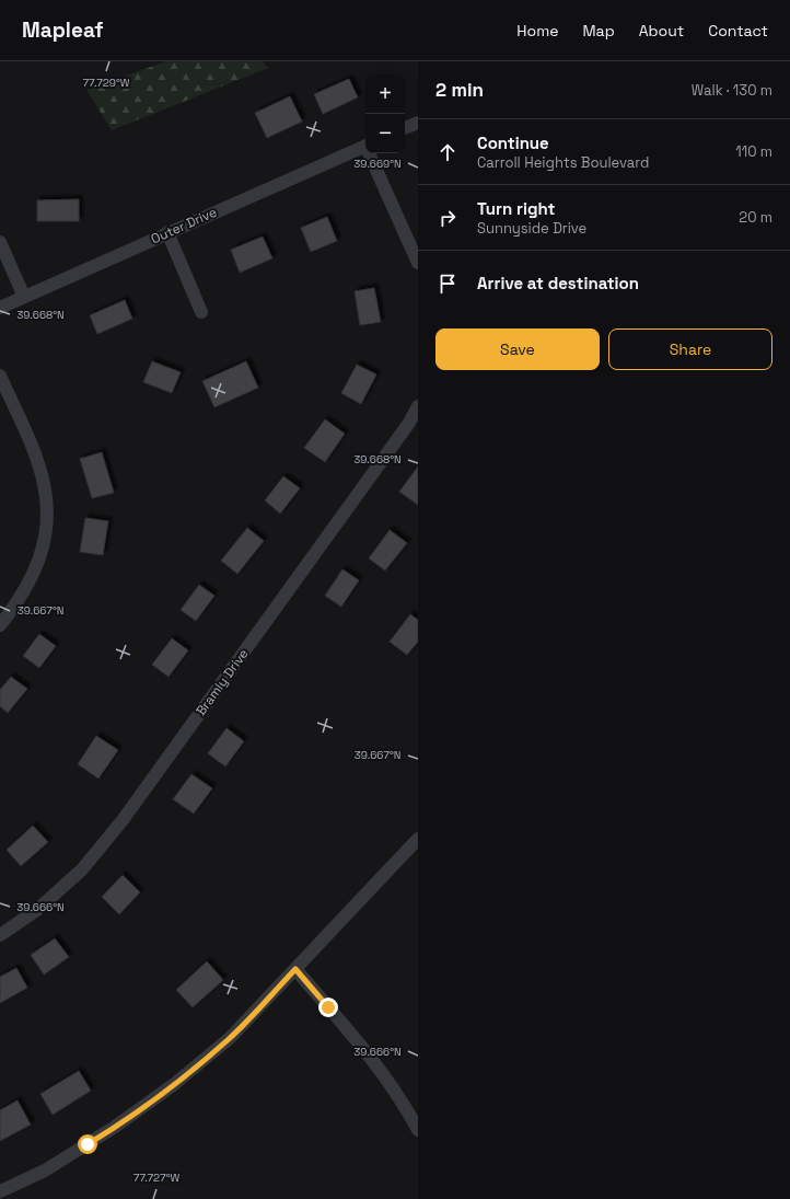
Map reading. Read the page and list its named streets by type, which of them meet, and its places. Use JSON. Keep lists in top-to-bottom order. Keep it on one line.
{"streets":{"street":["Outer Drive","Bramly Drive"]},"page":{"header":"Mapleaf","nav":["Home","Map","About","Contact"],"heading":["2 min","Walk · 130 m"],"map_buttons":["+","−"],"list":[["Continue","Carroll Heights Boulevard","110 m"],["Turn right","Sunnyside Drive","20 m"],"Arrive at destination"],"buttons":["Save","Share"]},"coordinates":["77.729°W","39.669°N","39.668°N","39.667°N","39.666°N","77.727°W"]}
